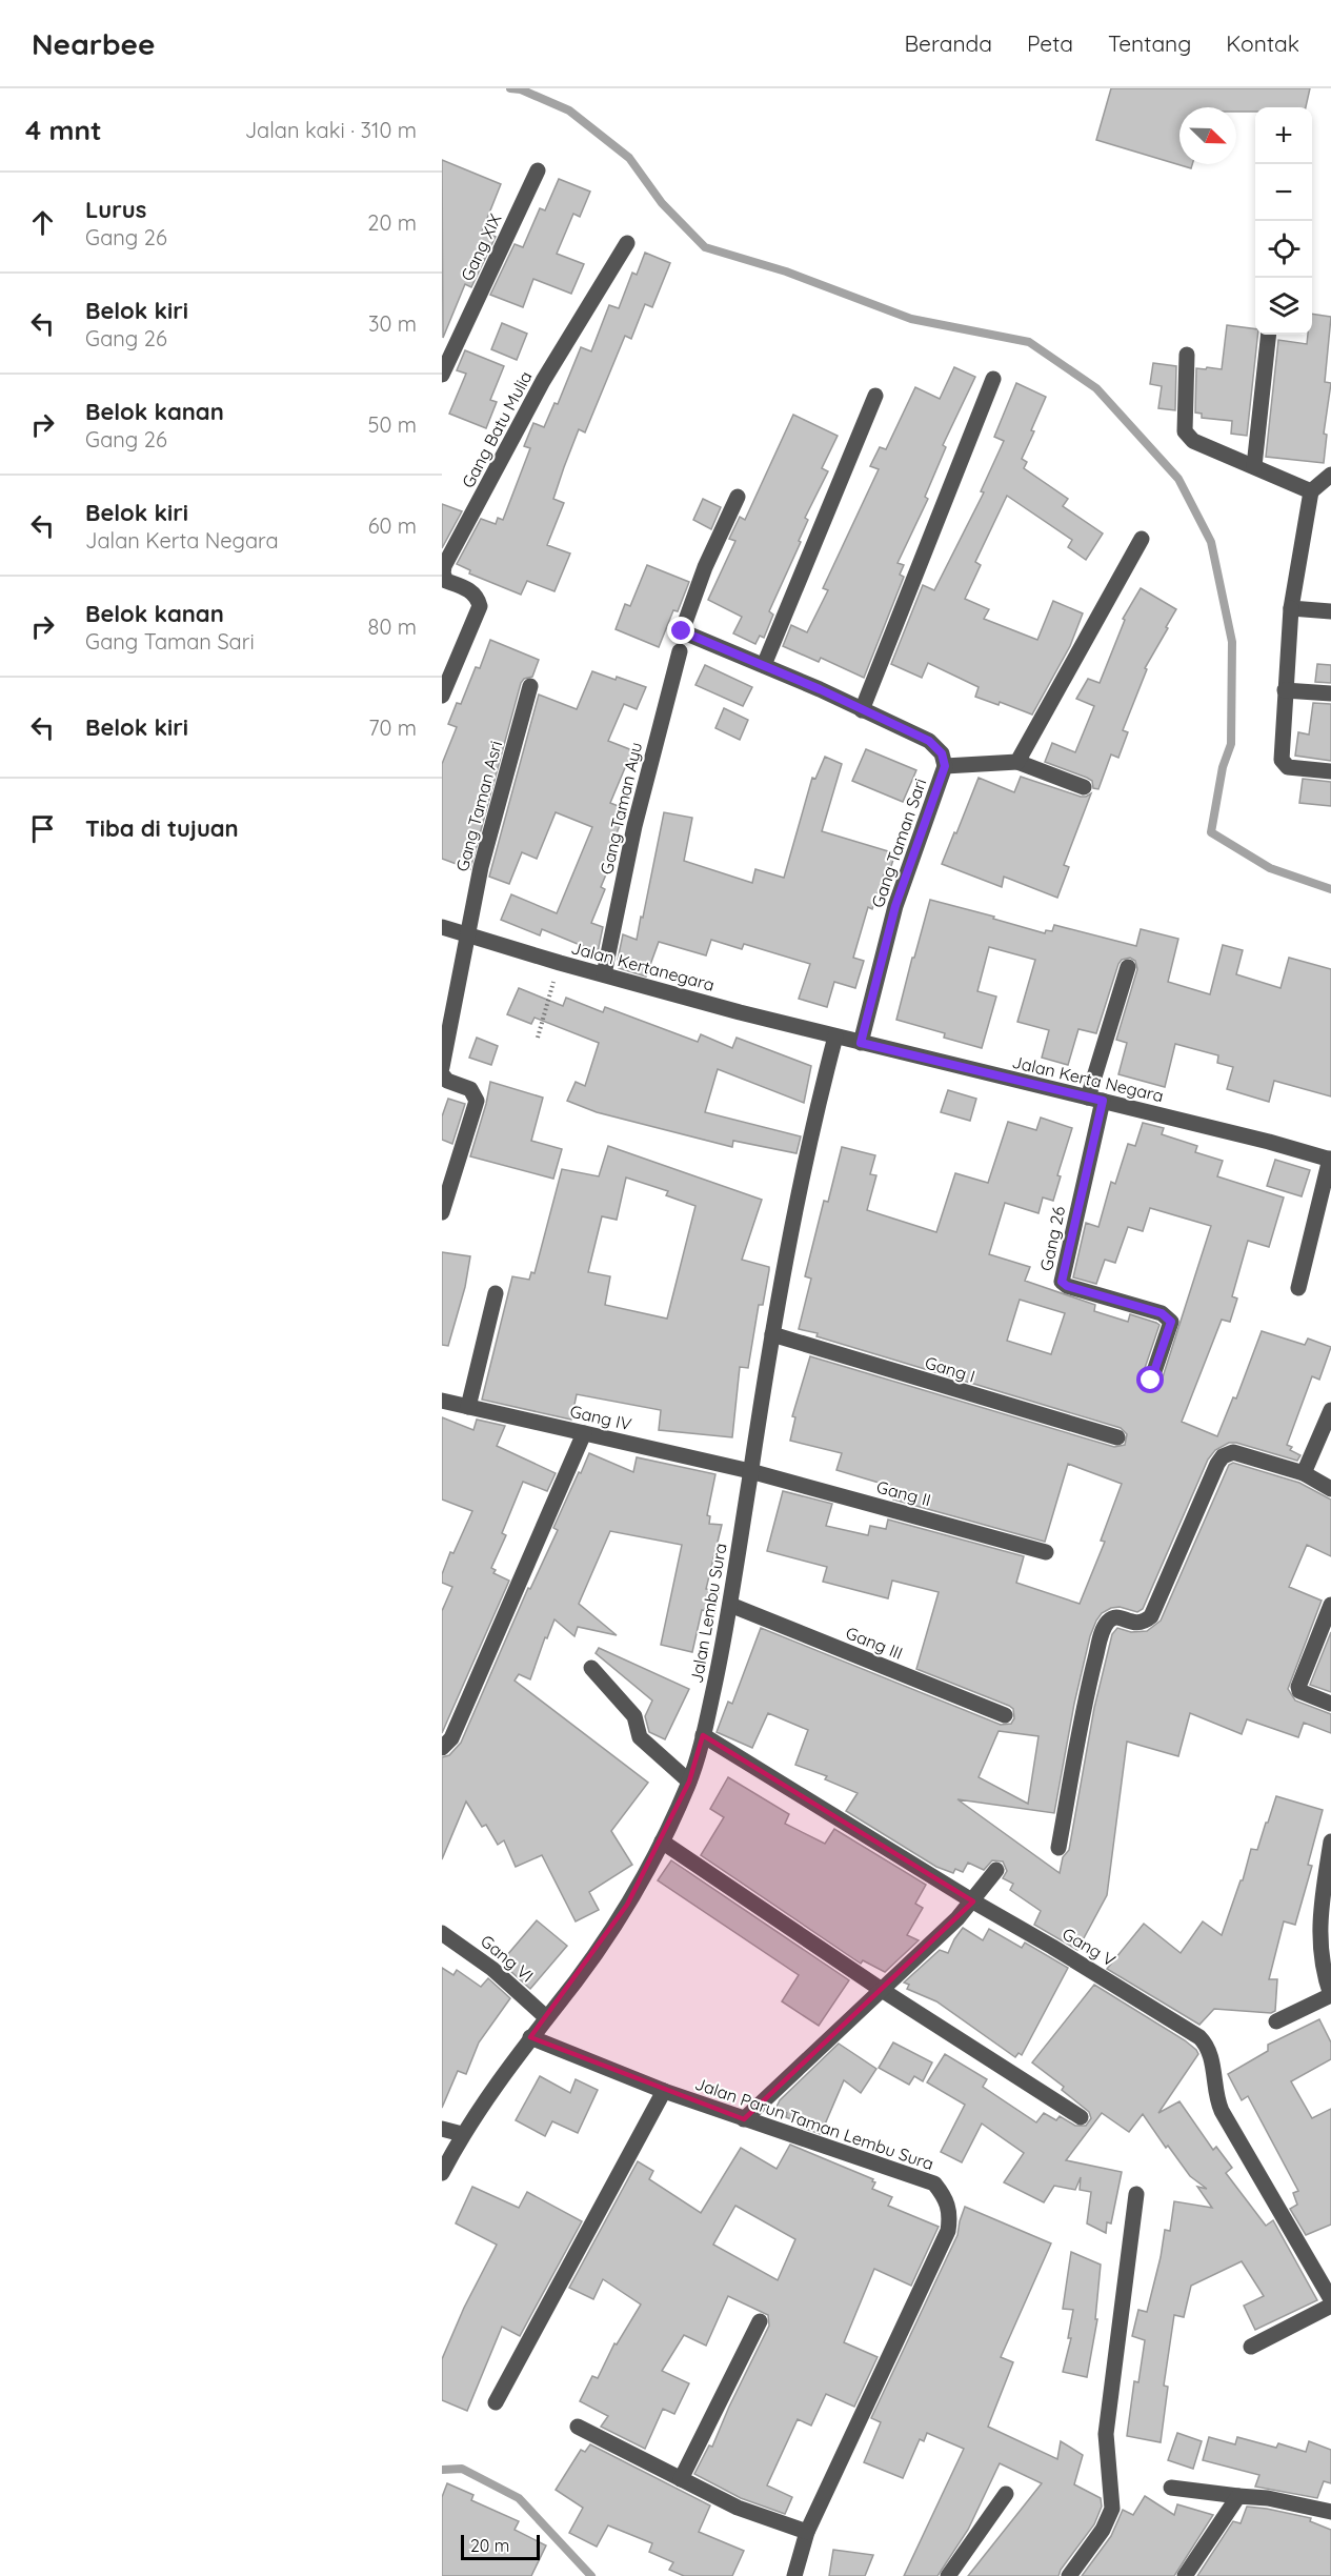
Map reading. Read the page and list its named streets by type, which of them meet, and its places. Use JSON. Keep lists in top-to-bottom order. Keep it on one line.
{"streets":{"street":["Gang XIX","Gang Batu Mulia","Gang Taman Asri","Gang Taman Ayu","Gang Taman Sari","Jalan Kertanegara","Jalan Kerta Negara","Gang 26","Gang I","Gang IV","Gang II","Jalan Lembu Sura","Gang III","Gang V","Gang VI","Jalan Parun Taman Lembu Sura"]},"crossings":[["Gang Taman Asri","Jalan Kertanegara"],["Gang Taman Ayu","Jalan Kertanegara"],["Gang Taman Sari","Jalan Kerta Negara"],["Jalan Kertanegara","Jalan Kerta Negara"],["Jalan Kertanegara","Jalan Lembu Sura"],["Jalan Kerta Negara","Gang 26"],["Jalan Kerta Negara","Jalan Lembu Sura"],["Gang I","Jalan Lembu Sura"],["Gang IV","Gang II"],["Gang IV","Jalan Lembu Sura"],["Gang II","Jalan Lembu Sura"],["Jalan Lembu Sura","Gang III"],["Jalan Lembu Sura","Gang V"],["Jalan Lembu Sura","Gang VI"],["Jalan Lembu Sura","Jalan Parun Taman Lembu Sura"]],"scale_bar":"20 m","north":"bottom right","page":{"header":"Nearbee","nav":["Beranda","Peta","Tentang","Kontak"],"heading":["4 mnt","Jalan kaki · 310 m"],"map_buttons":["+","−"],"list":[["Lurus","Gang 26","20 m"],["Belok kiri","Gang 26","30 m"],["Belok kanan","Gang 26","50 m"],["Belok kiri","Jalan Kerta Negara","60 m"],["Belok kanan","Gang Taman Sari","80 m"],["Belok kiri","70 m"],"Tiba di tujuan"],"scale":"20 m"}}
